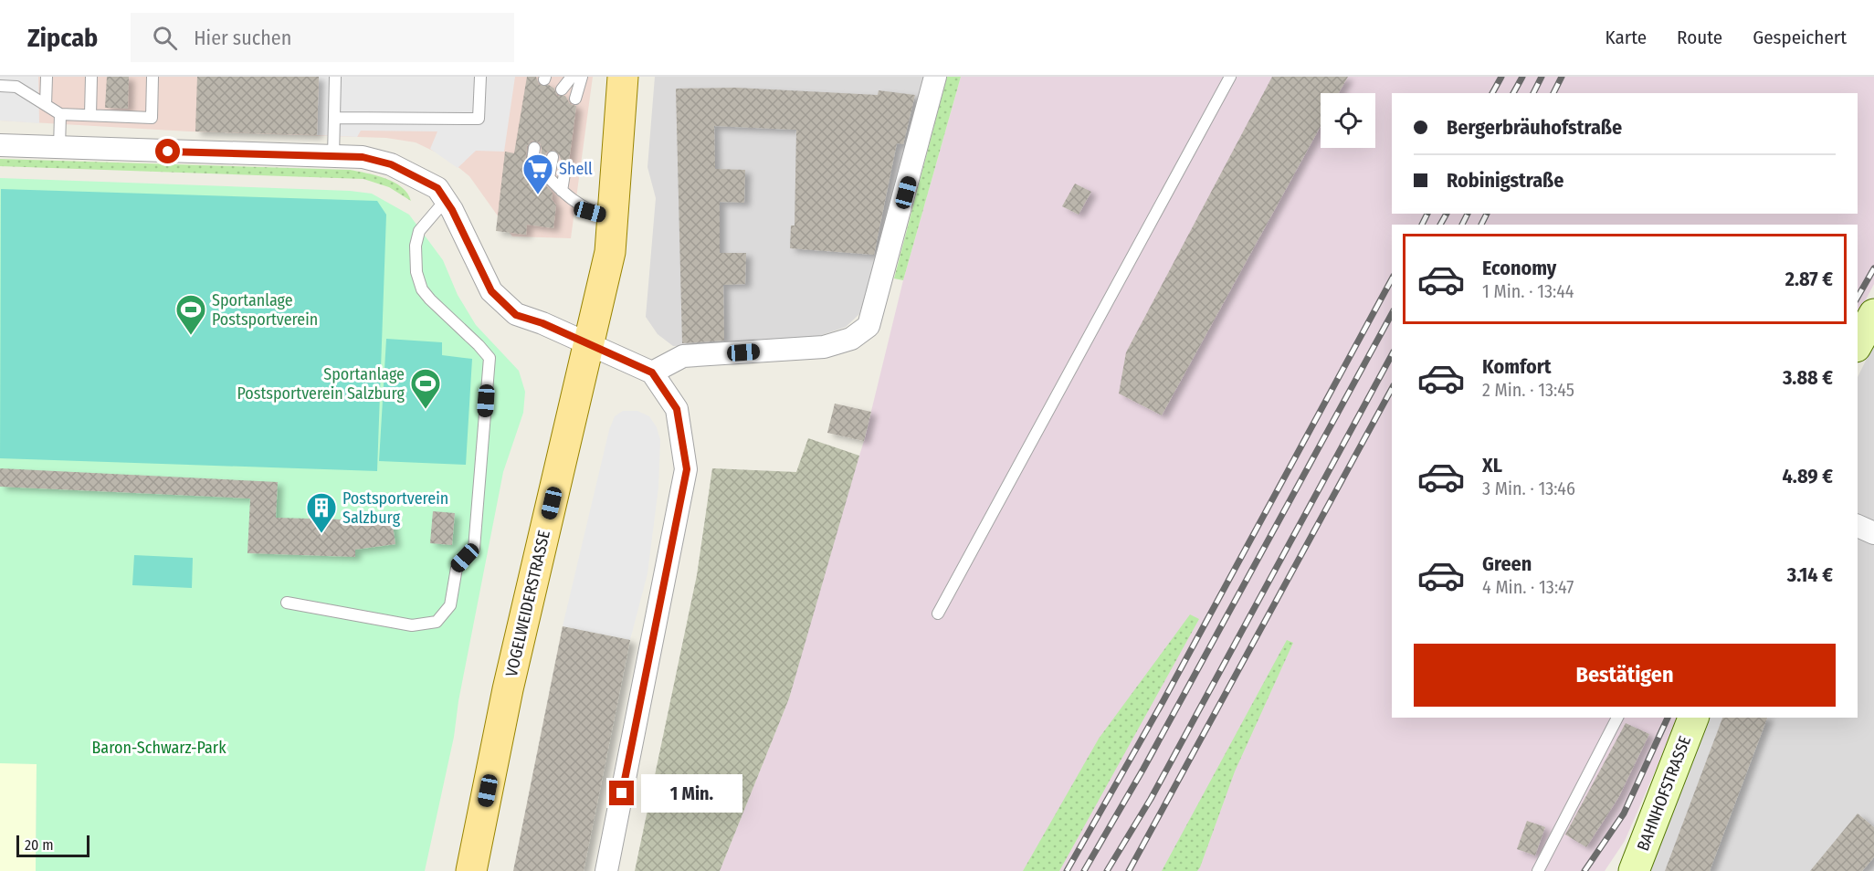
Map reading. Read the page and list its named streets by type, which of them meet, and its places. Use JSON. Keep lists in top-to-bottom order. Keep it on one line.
{"streets":{"main road":["VOGELWEIDERSTRASSE","BAHNHOFSTRASSE"]},"parks":["Baron-Schwarz-Park"],"places":{"supermarket":["Shell"],"sports":["Sportanlage Postsportverein","Sportanlage Postsportverein Salzburg"],"building":["Postsportverein Salzburg"]},"scale_bar":"20 m","page":{"header":"Zipcab","search":"Hier suchen","nav":["Karte","Route","Gespeichert"],"banner":["Bergerbräuhofstraße","Robinigstraße"],"list":[{"name":"Economy","note":"1 Min. · 13:44","value":"2.87 €"},{"name":"Komfort","note":"2 Min. · 13:45","value":"3.88 €"},{"name":"XL","note":"3 Min. · 13:46","value":"4.89 €"},{"name":"Green","note":"4 Min. · 13:47","value":"3.14 €"}],"buttons":"Bestätigen","bubble":"1 Min.","scale":"20 m"}}
